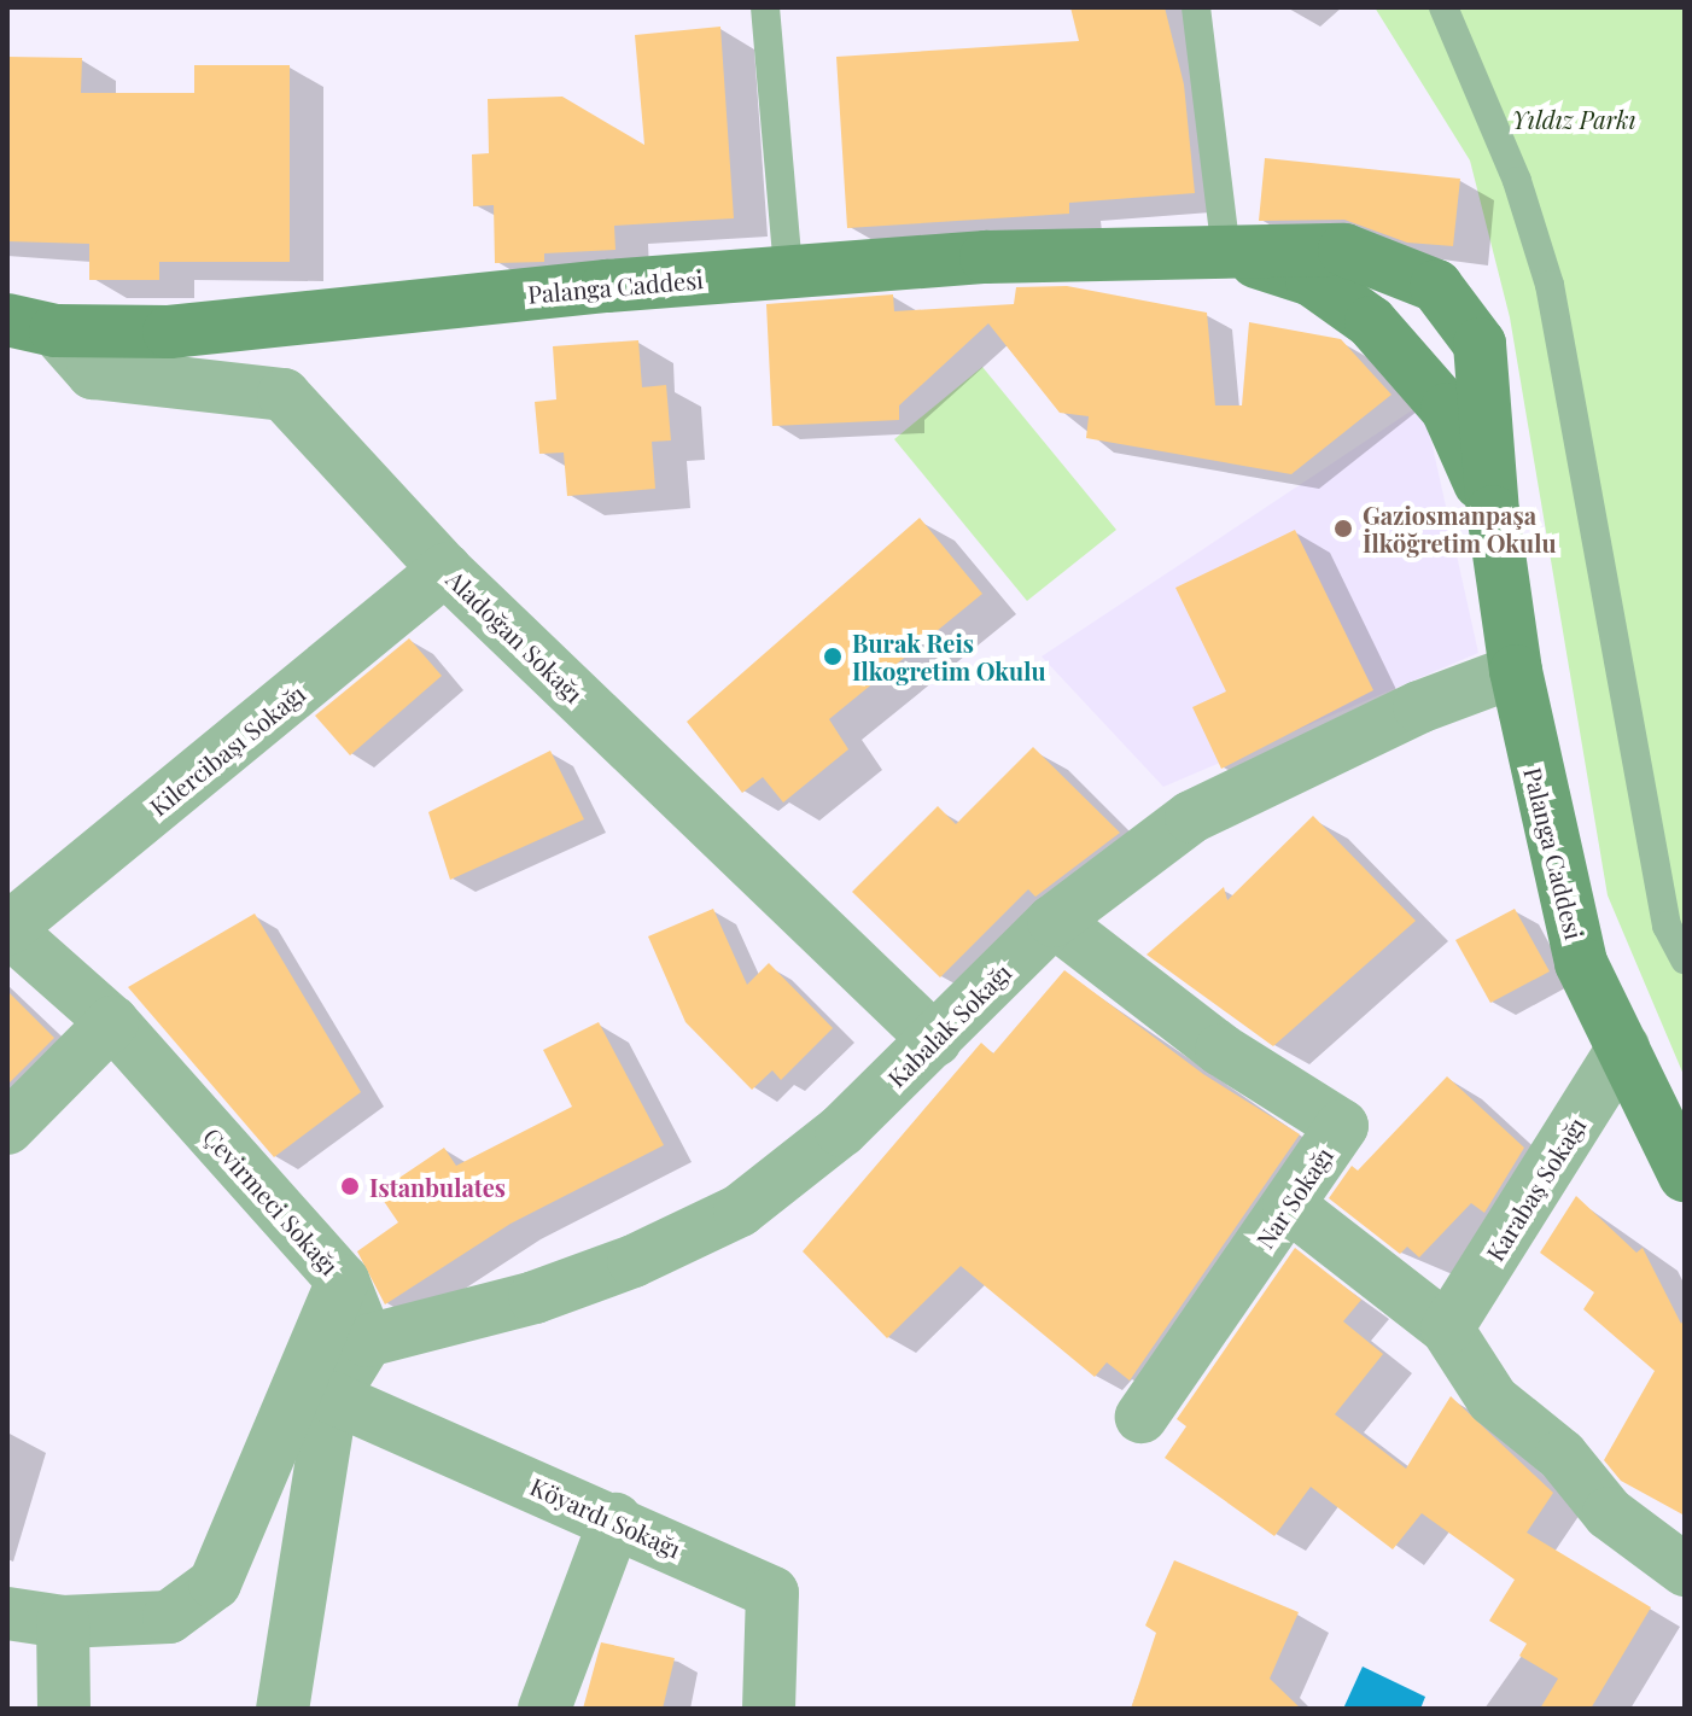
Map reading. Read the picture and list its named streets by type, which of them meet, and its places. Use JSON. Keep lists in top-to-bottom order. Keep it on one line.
{"streets":{"main road":["Palanga Caddesi"],"street":["Aladoğan Sokağı","Kilercibaşı Sokağı","Kabalak Sokağı","Karabaş Sokağı","Nar Sokağı","Çevirmeci Sokağı","Köyardı Sokağı"]},"crossings":[["Palanga Caddesi","Aladoğan Sokağı"],["Palanga Caddesi","Kabalak Sokağı"],["Palanga Caddesi","Karabaş Sokağı"],["Aladoğan Sokağı","Kilercibaşı Sokağı"],["Aladoğan Sokağı","Kabalak Sokağı"],["Kilercibaşı Sokağı","Çevirmeci Sokağı"],["Kabalak Sokağı","Nar Sokağı"],["Kabalak Sokağı","Çevirmeci Sokağı"]],"parks":["Yıldız Parkı"],"places":["Gaziosmanpaşa İlköğretim Okulu","Burak Reis Ilkogretim Okulu","Istanbulates"]}
